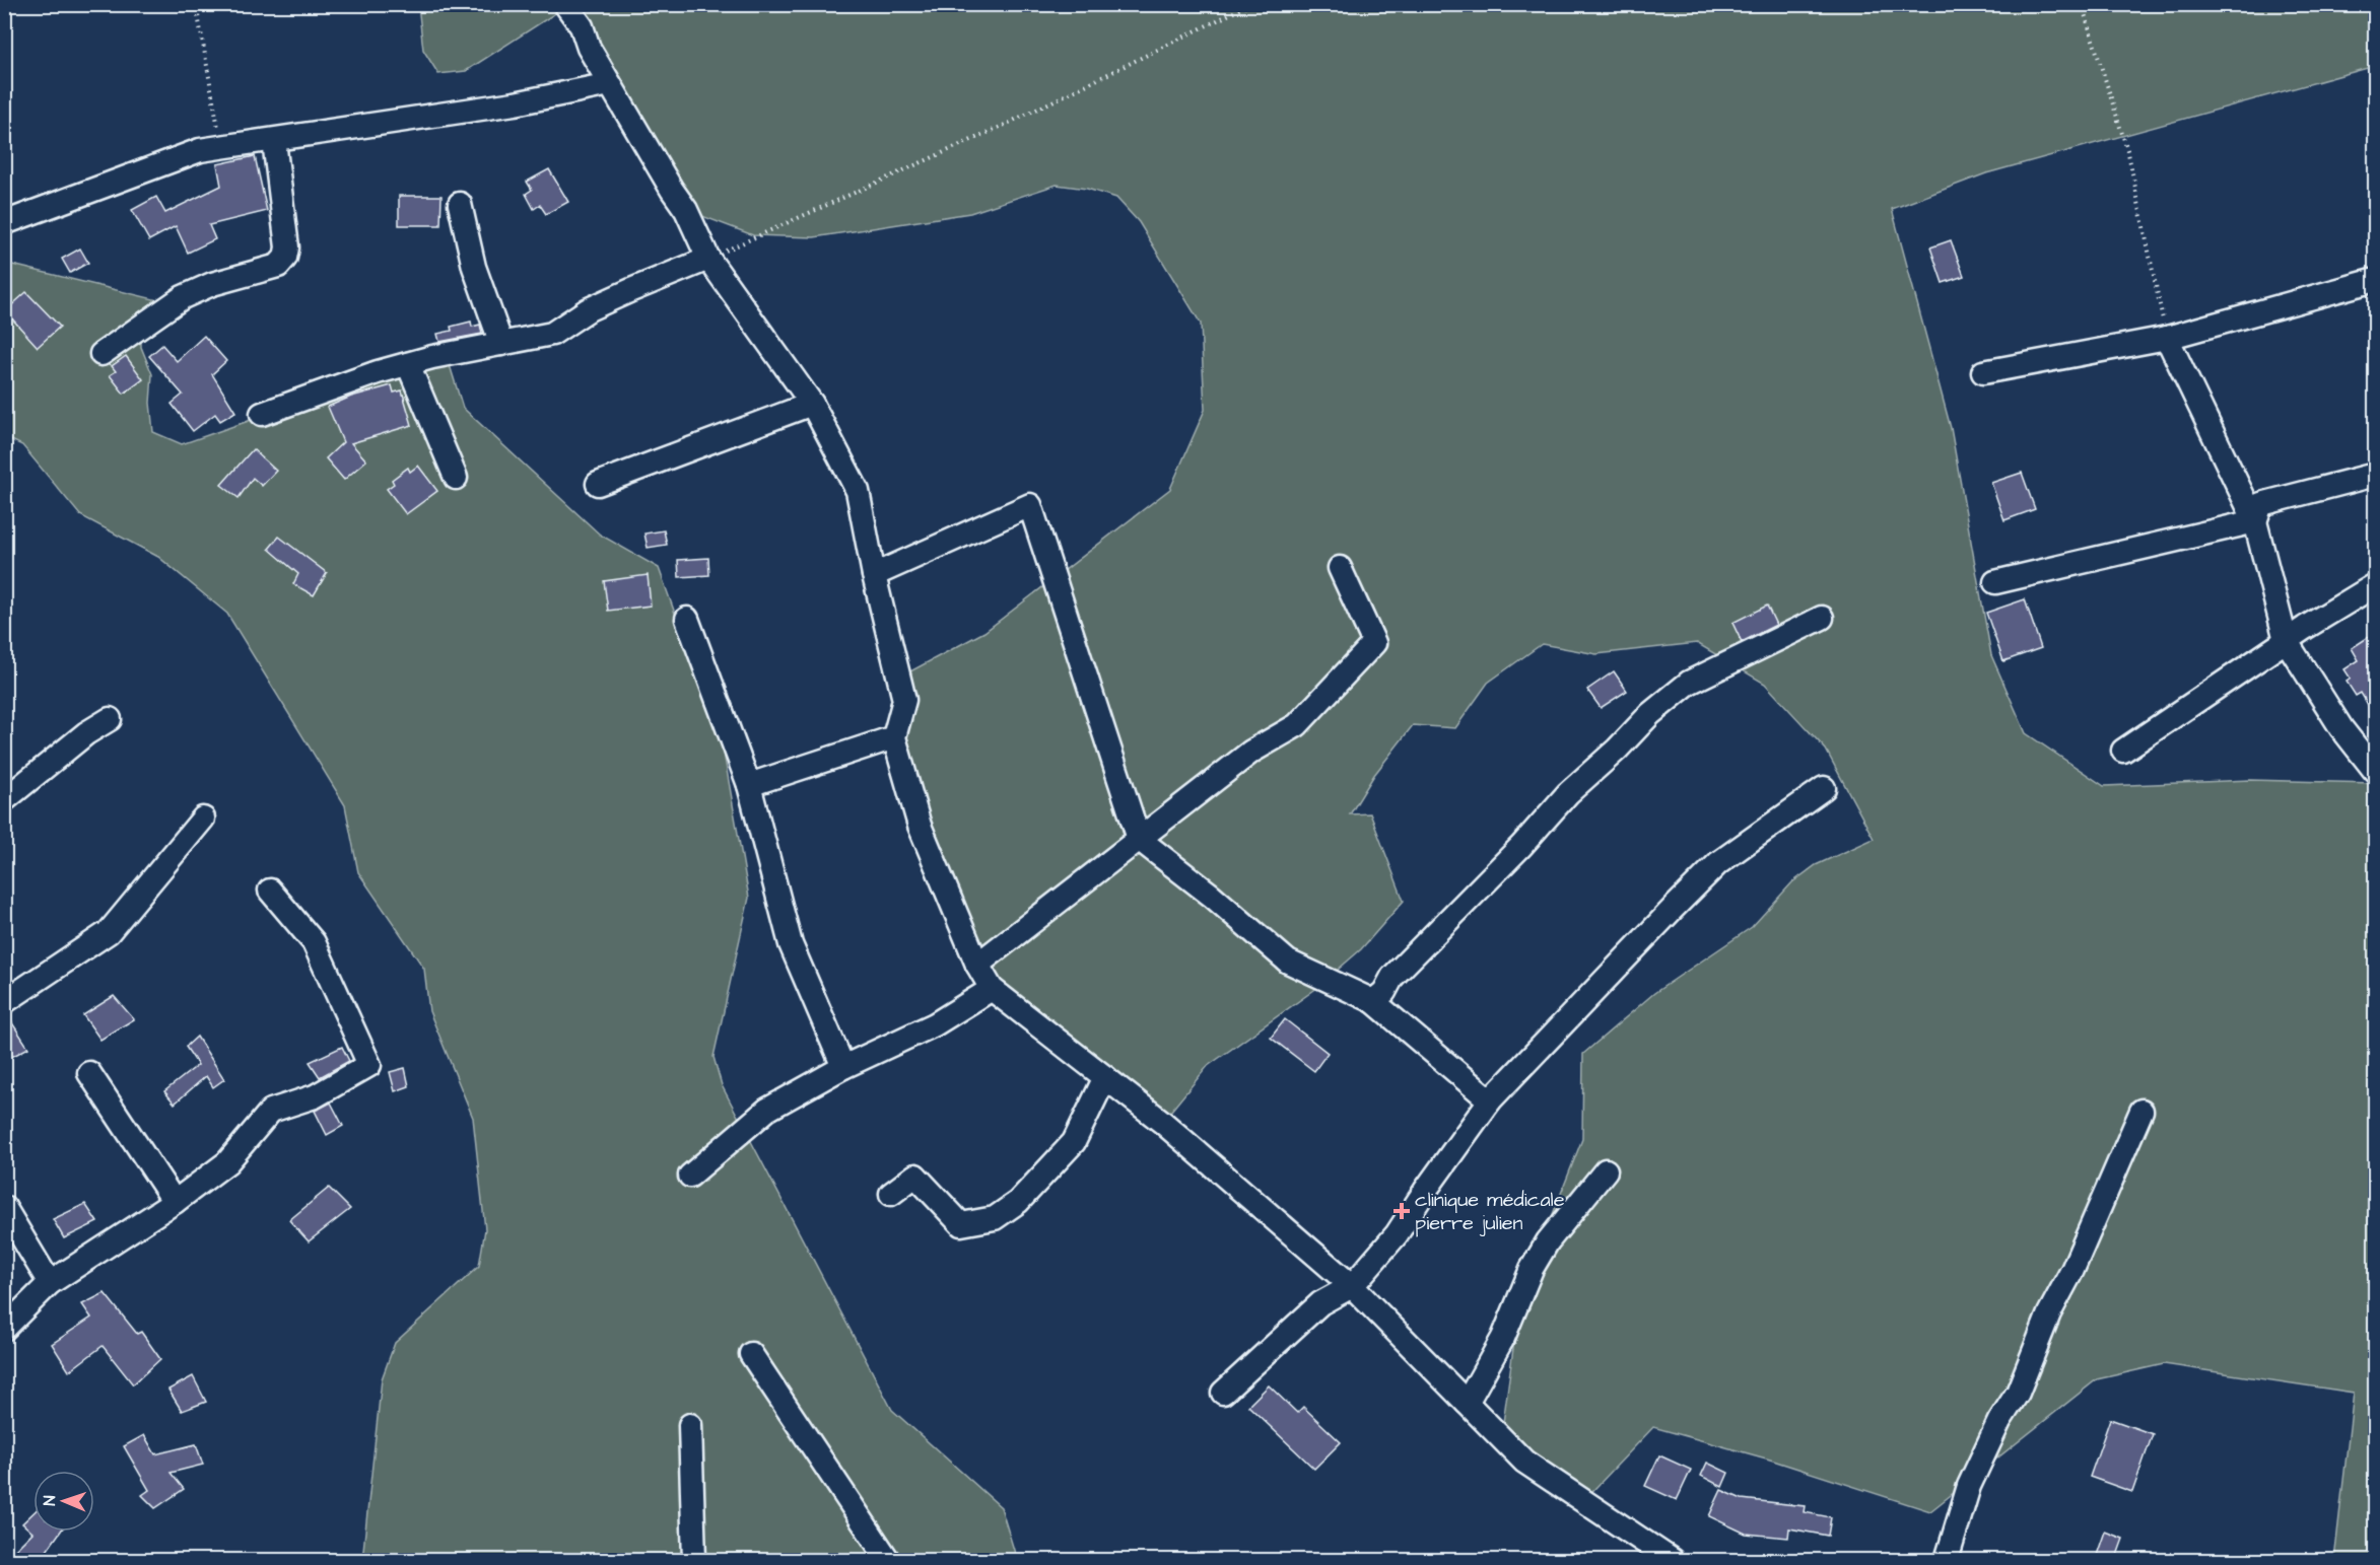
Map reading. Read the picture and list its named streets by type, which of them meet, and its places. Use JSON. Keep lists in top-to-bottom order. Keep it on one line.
{"places":{"health":["clinique médicale pierre julien"]},"north":"left"}
